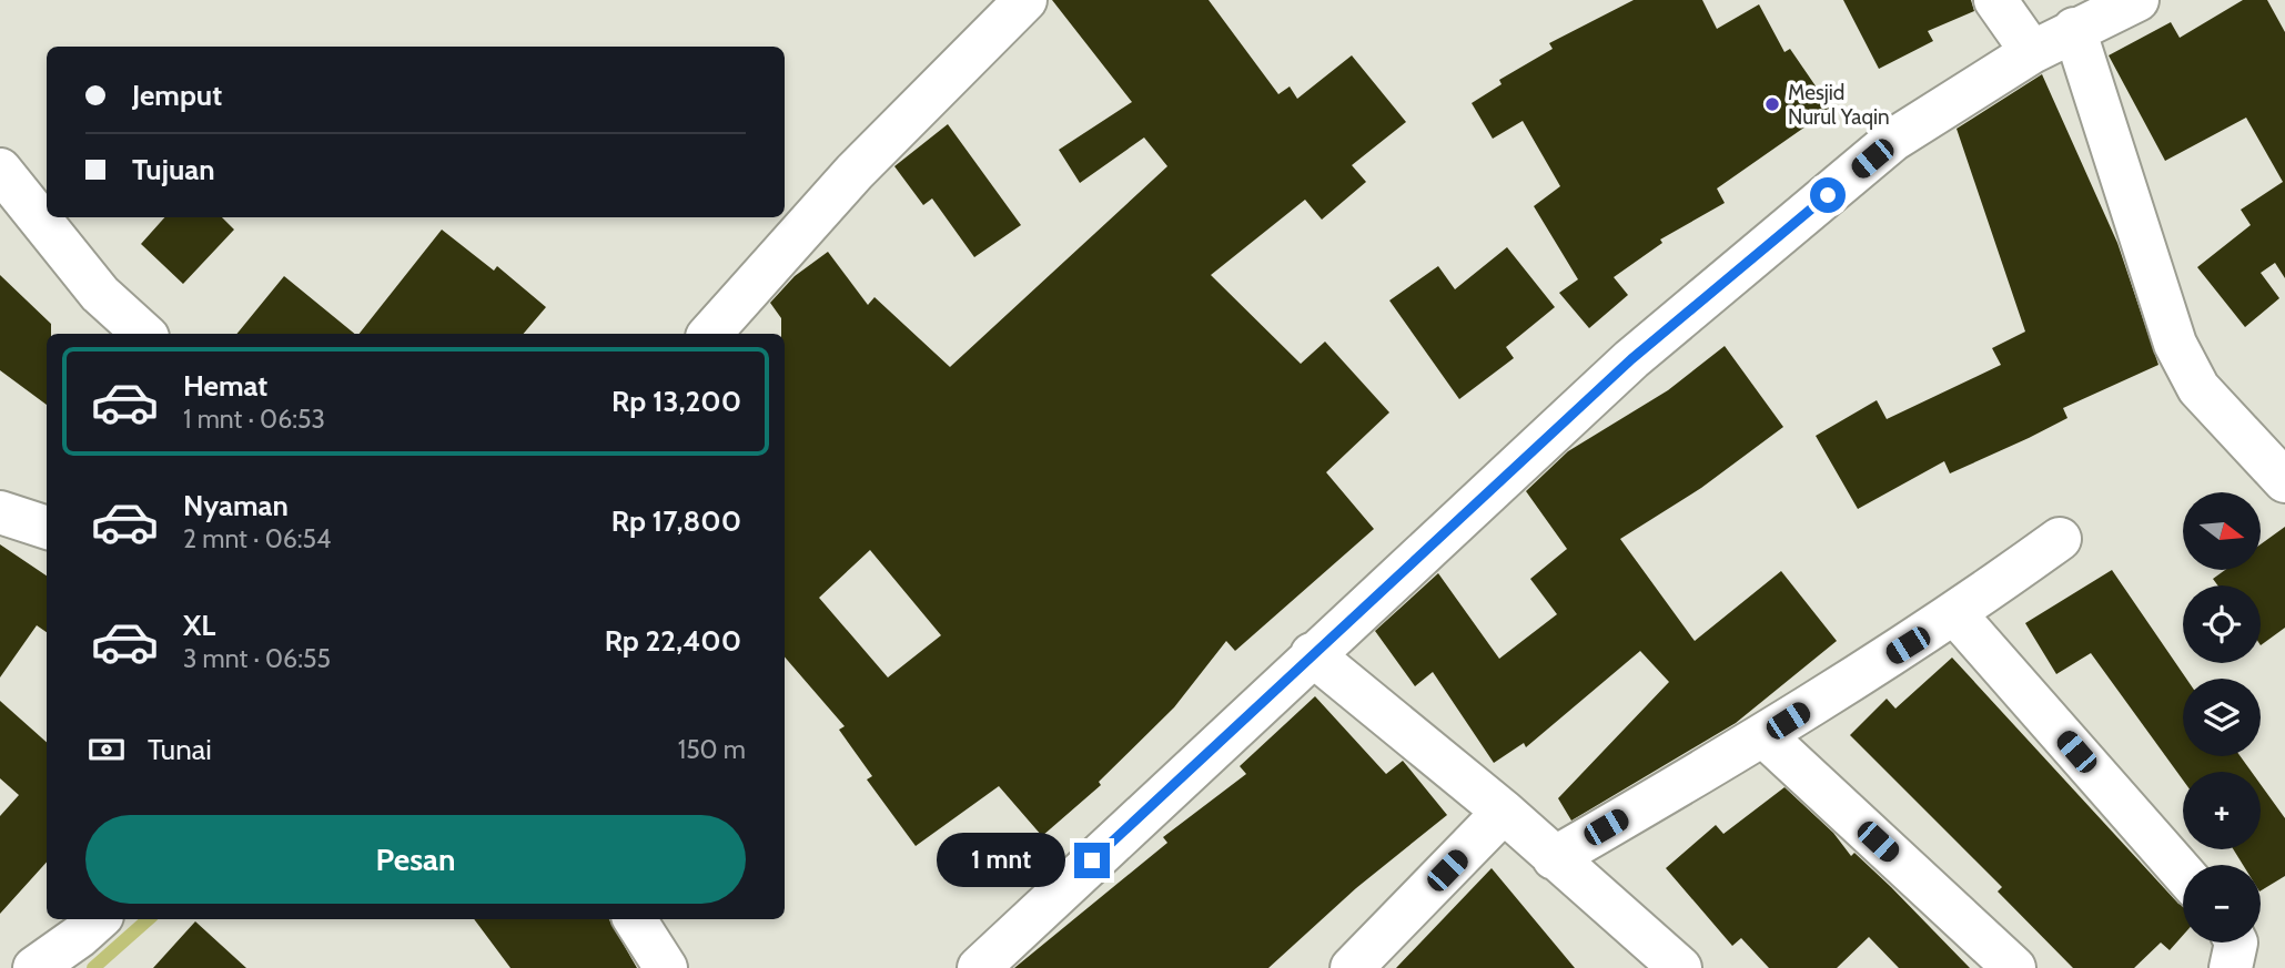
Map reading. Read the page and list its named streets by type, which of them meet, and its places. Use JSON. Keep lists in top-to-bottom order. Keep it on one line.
{"places":["Mesjid Nurul Yaqin"],"north":"right","page":{"banner":["Jemput","Tujuan"],"list":[{"name":"Hemat","note":"1 mnt · 06:53","value":"Rp 13,200"},{"name":"Nyaman","note":"2 mnt · 06:54","value":"Rp 17,800"},{"name":"XL","note":"3 mnt · 06:55","value":"Rp 22,400"}],"map_buttons":["+","−"],"pay":["Tunai","150 m"],"buttons":"Pesan","bubble":"1 mnt"}}
